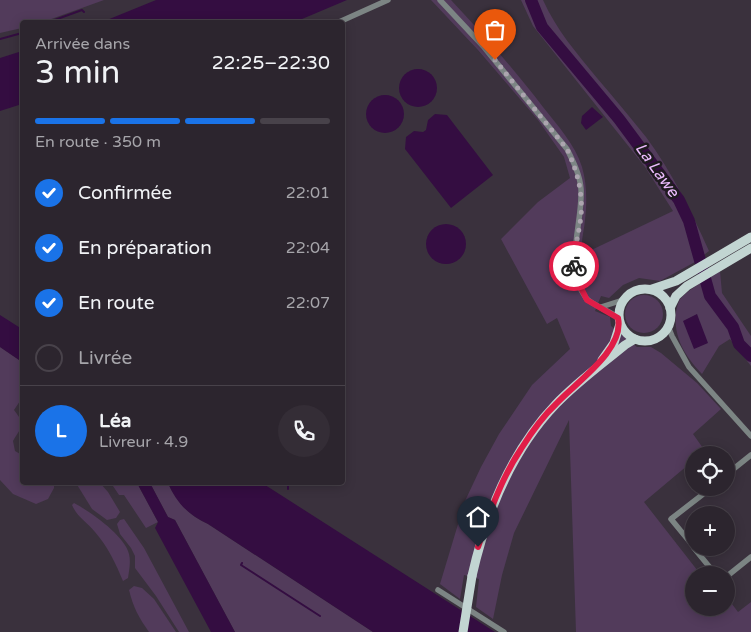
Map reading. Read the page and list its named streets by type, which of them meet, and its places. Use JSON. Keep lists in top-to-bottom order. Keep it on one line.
{"water":["La Lawe"],"page":{"heading":["3 min","Arrivée dans","22:25–22:30"],"panel":["Léa","Livreur · 4.9"],"bar":"En route · 350 m","list":[["Confirmée","22:01"],["En préparation","22:04"],["En route","22:07"],"Livrée"],"round":"L","map_buttons":["+","−"]}}
